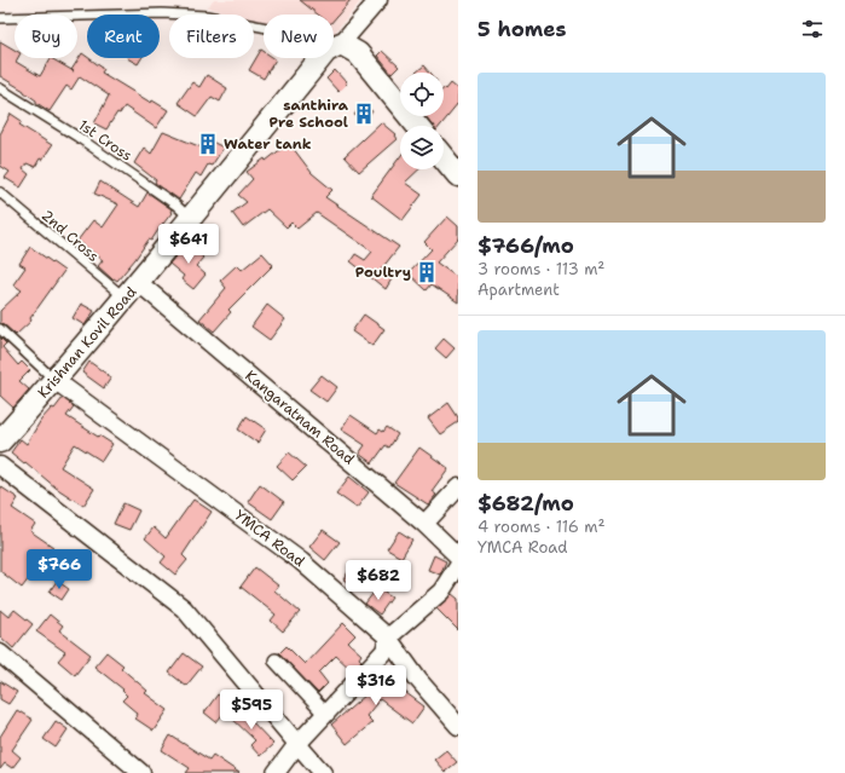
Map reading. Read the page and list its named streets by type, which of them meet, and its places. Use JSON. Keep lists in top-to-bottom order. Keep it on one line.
{"streets":{"street":["Krishnan Kovil Road","Kangaratnam Road","YMCA Road"],"lane":["1st Cross","2nd Cross"]},"crossings":[["1st Cross","Krishnan Kovil Road"],["2nd Cross","Krishnan Kovil Road"],["2nd Cross","Kangaratnam Road"],["Krishnan Kovil Road","Kangaratnam Road"],["Krishnan Kovil Road","YMCA Road"]],"places":{"building":["santhira Pre School","Water tank","Poultry"]},"page":{"heading":"5 homes","chip":["Buy","Rent","Filters","New"],"list":[{"name":"$766/mo","note":"3 rooms · 113 m² · Apartment"},{"name":"$682/mo","note":"4 rooms · 116 m² · YMCA Road"}],"price":["$641","$766","$682","$316","$595"]}}
